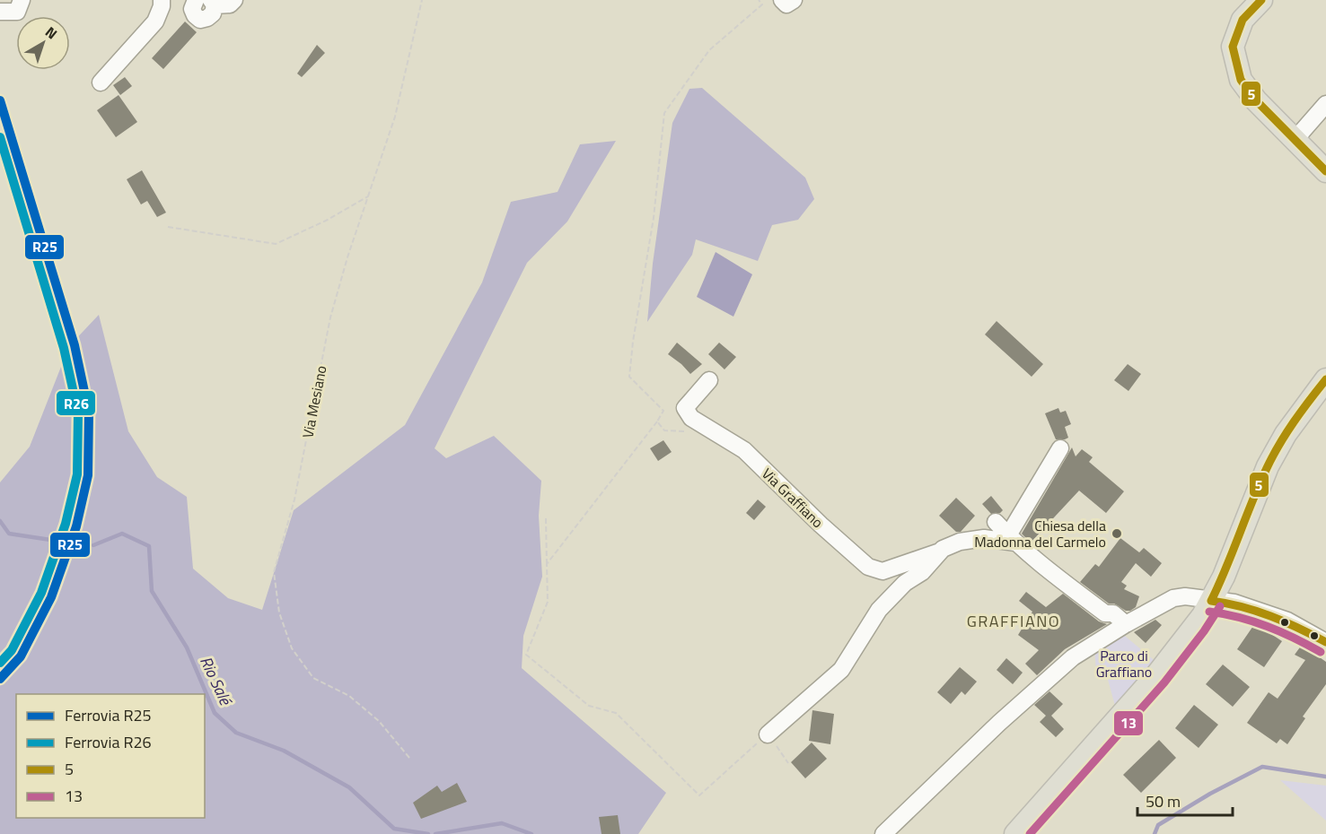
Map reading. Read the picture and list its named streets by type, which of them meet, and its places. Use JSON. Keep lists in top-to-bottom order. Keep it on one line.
{"streets":{"street":["Via Graffiano"],"path":["Via Mesiano"]},"districts":["GRAFFIANO"],"water":["Rio Salé"],"parks":["Parco di Graffiano"],"places":["Chiesa della Madonna del Carmelo"],"lines":["transit line 5","rail line R25","rail line R26","transit line 13"],"legend":["Ferrovia R25","Ferrovia R26","5","13"],"scale_bar":"50 m","north":"top right"}
